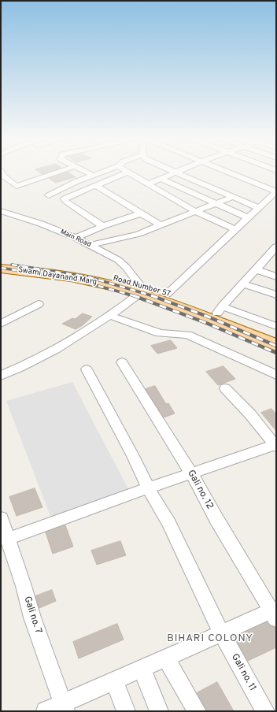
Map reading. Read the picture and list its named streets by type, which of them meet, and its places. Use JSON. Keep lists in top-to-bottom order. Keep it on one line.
{"streets":{"main road":["Swami Dayanand Marg","Road Number 57"],"street":["Main Road","Gali no. 12","Gali no. 7","Gali no. 11"]},"crossings":[["Main Road","Swami Dayanand Marg"],["Main Road","Road Number 57"],["Swami Dayanand Marg","Road Number 57"]],"districts":["BIHARI COLONY"]}
